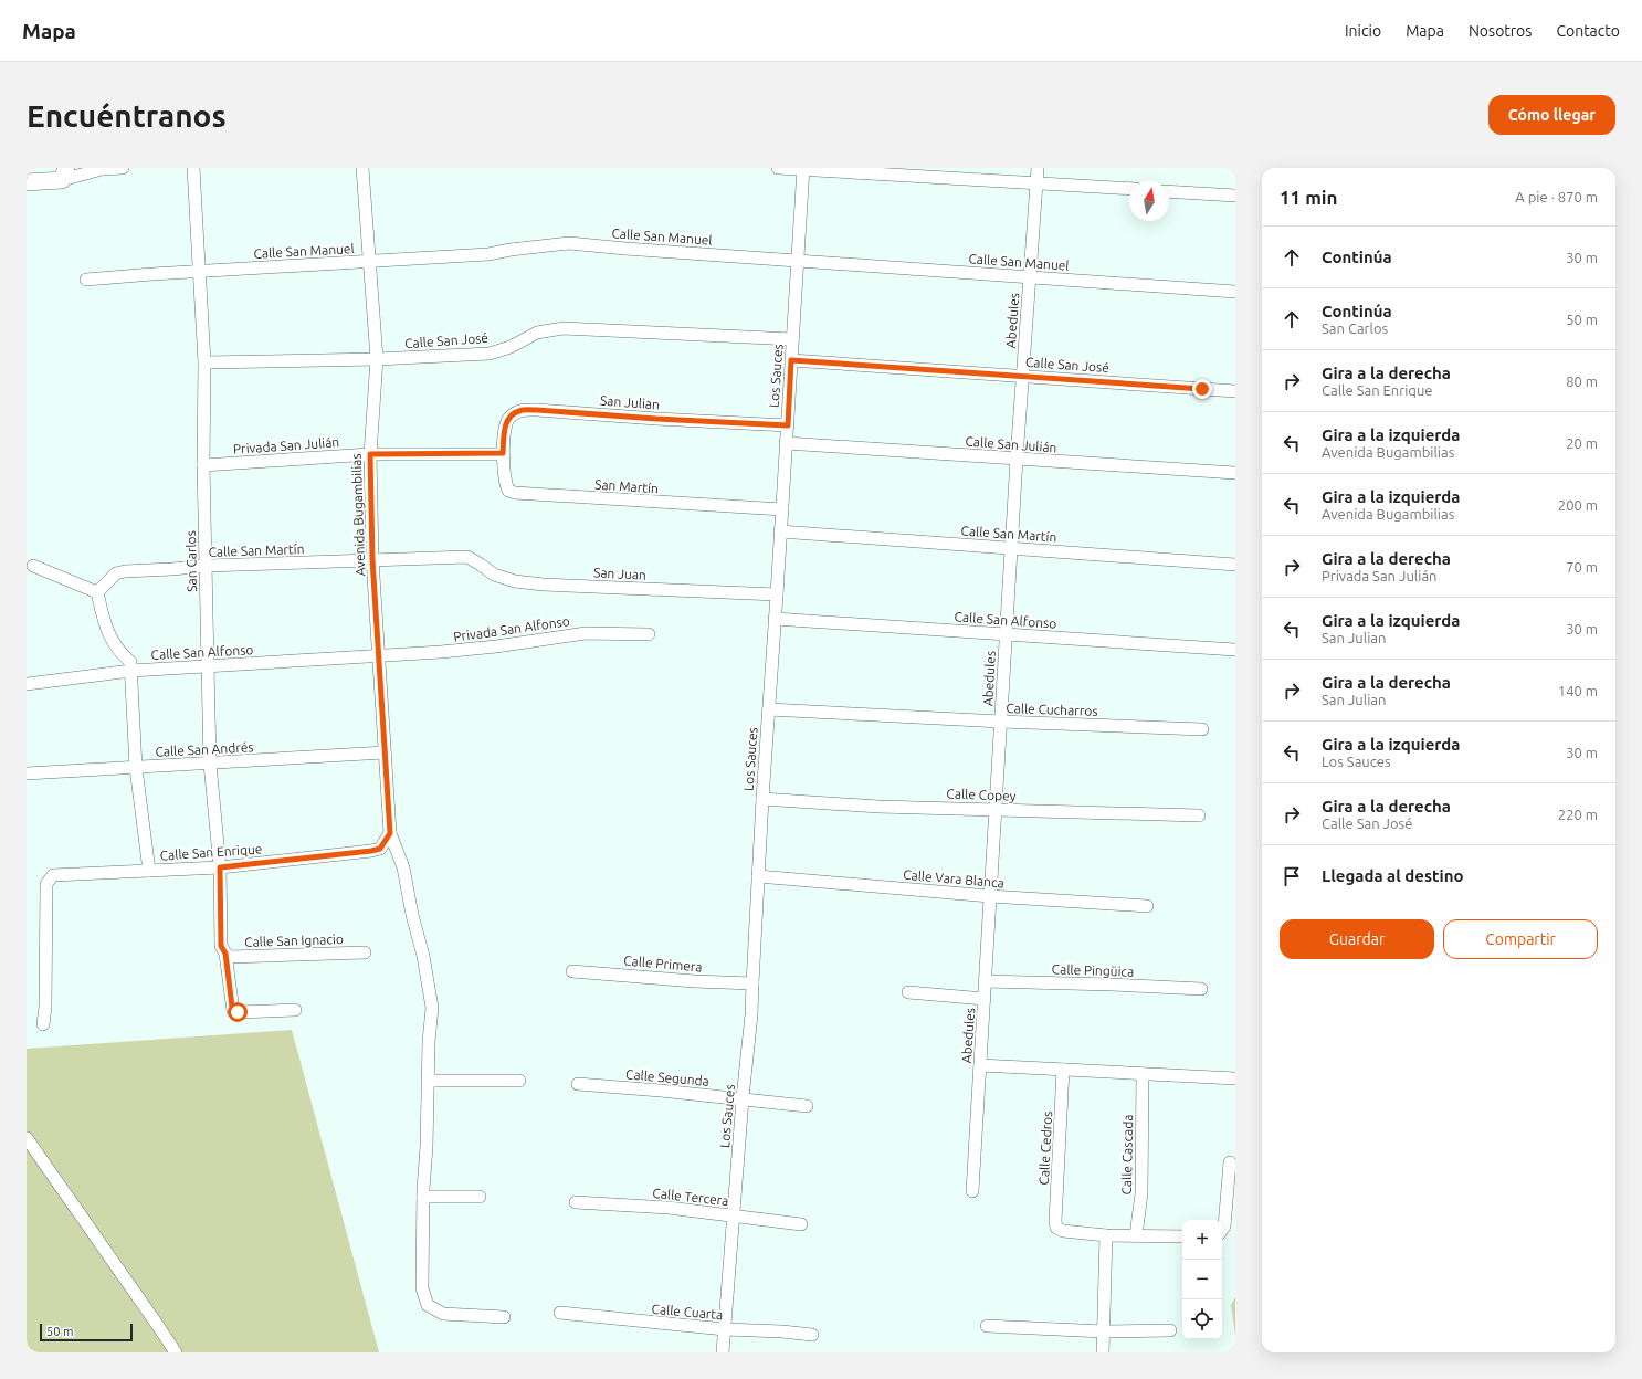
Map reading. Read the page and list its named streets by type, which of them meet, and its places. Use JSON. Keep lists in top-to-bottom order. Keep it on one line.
{"streets":{"street":["Calle San Manuel","Abedules","Calle San José","Los Sauces","San Julian","Calle San Julián","Privada San Julián","San Martín","Avenida Bugambilias","Calle San Martín","San Carlos","San Juan","Calle San Alfonso","Privada San Alfonso","Calle Cucharros","Calle San Andrés","Calle Copey","Calle San Enrique","Calle Vara Blanca","Calle San Ignacio","Calle Primera","Calle Pingüica","Calle Segunda","Calle Cedros","Calle Cascada","Calle Tercera","Calle Cuarta"]},"crossings":[["Calle San Manuel","Abedules"],["Calle San Manuel","Los Sauces"],["Calle San Manuel","Avenida Bugambilias"],["Calle San Manuel","San Carlos"],["Abedules","Calle San José"],["Abedules","Calle San Julián"],["Abedules","Calle San Martín"],["Abedules","Calle San Alfonso"],["Abedules","Calle Cucharros"],["Abedules","Calle Copey"],["Abedules","Calle Vara Blanca"],["Abedules","Calle Pingüica"],["Calle San José","Los Sauces"],["Calle San José","Avenida Bugambilias"],["Calle San José","San Carlos"],["Los Sauces","San Julian"],["Los Sauces","Calle San Julián"],["Los Sauces","San Martín"],["Los Sauces","Calle San Martín"],["Los Sauces","San Juan"],["Los Sauces","Calle San Alfonso"],["Los Sauces","Calle Cucharros"],["Los Sauces","Calle Copey"],["Los Sauces","Calle Vara Blanca"],["Los Sauces","Calle Primera"],["Los Sauces","Calle Segunda"],["Los Sauces","Calle Tercera"],["Los Sauces","Calle Cuarta"],["San Julian","Privada San Julián"],["San Julian","San Martín"],["Privada San Julián","San Martín"],["Privada San Julián","Avenida Bugambilias"],["Privada San Julián","San Carlos"],["Avenida Bugambilias","Calle San Martín"],["Avenida Bugambilias","Calle San Alfonso"],["Avenida Bugambilias","Privada San Alfonso"],["Avenida Bugambilias","Calle San Andrés"],["Avenida Bugambilias","Calle San Enrique"],["Calle San Martín","San Carlos"],["Calle San Martín","San Juan"],["San Carlos","Calle San Alfonso"],["San Carlos","Calle San Andrés"],["San Carlos","Calle San Enrique"],["San Carlos","Calle San Ignacio"],["Calle San Alfonso","Privada San Alfonso"]],"scale_bar":"50 m","north":"top","page":{"header":"Mapa","nav":["Inicio","Mapa","Nosotros","Contacto"],"buttons":["Cómo llegar",["Guardar","Compartir"]],"title":"Encuéntranos","heading":["11 min","A pie · 870 m"],"list":[["Continúa","30 m"],["Continúa","San Carlos","50 m"],["Gira a la derecha","Calle San Enrique","80 m"],["Gira a la izquierda","Avenida Bugambilias","20 m"],["Gira a la izquierda","Avenida Bugambilias","200 m"],["Gira a la derecha","Privada San Julián","70 m"],["Gira a la izquierda","San Julian","30 m"],["Gira a la derecha","San Julian","140 m"],["Gira a la izquierda","Los Sauces","30 m"],["Gira a la derecha","Calle San José","220 m"],"Llegada al destino"],"map_buttons":["+","−"],"scale":"50 m"}}
